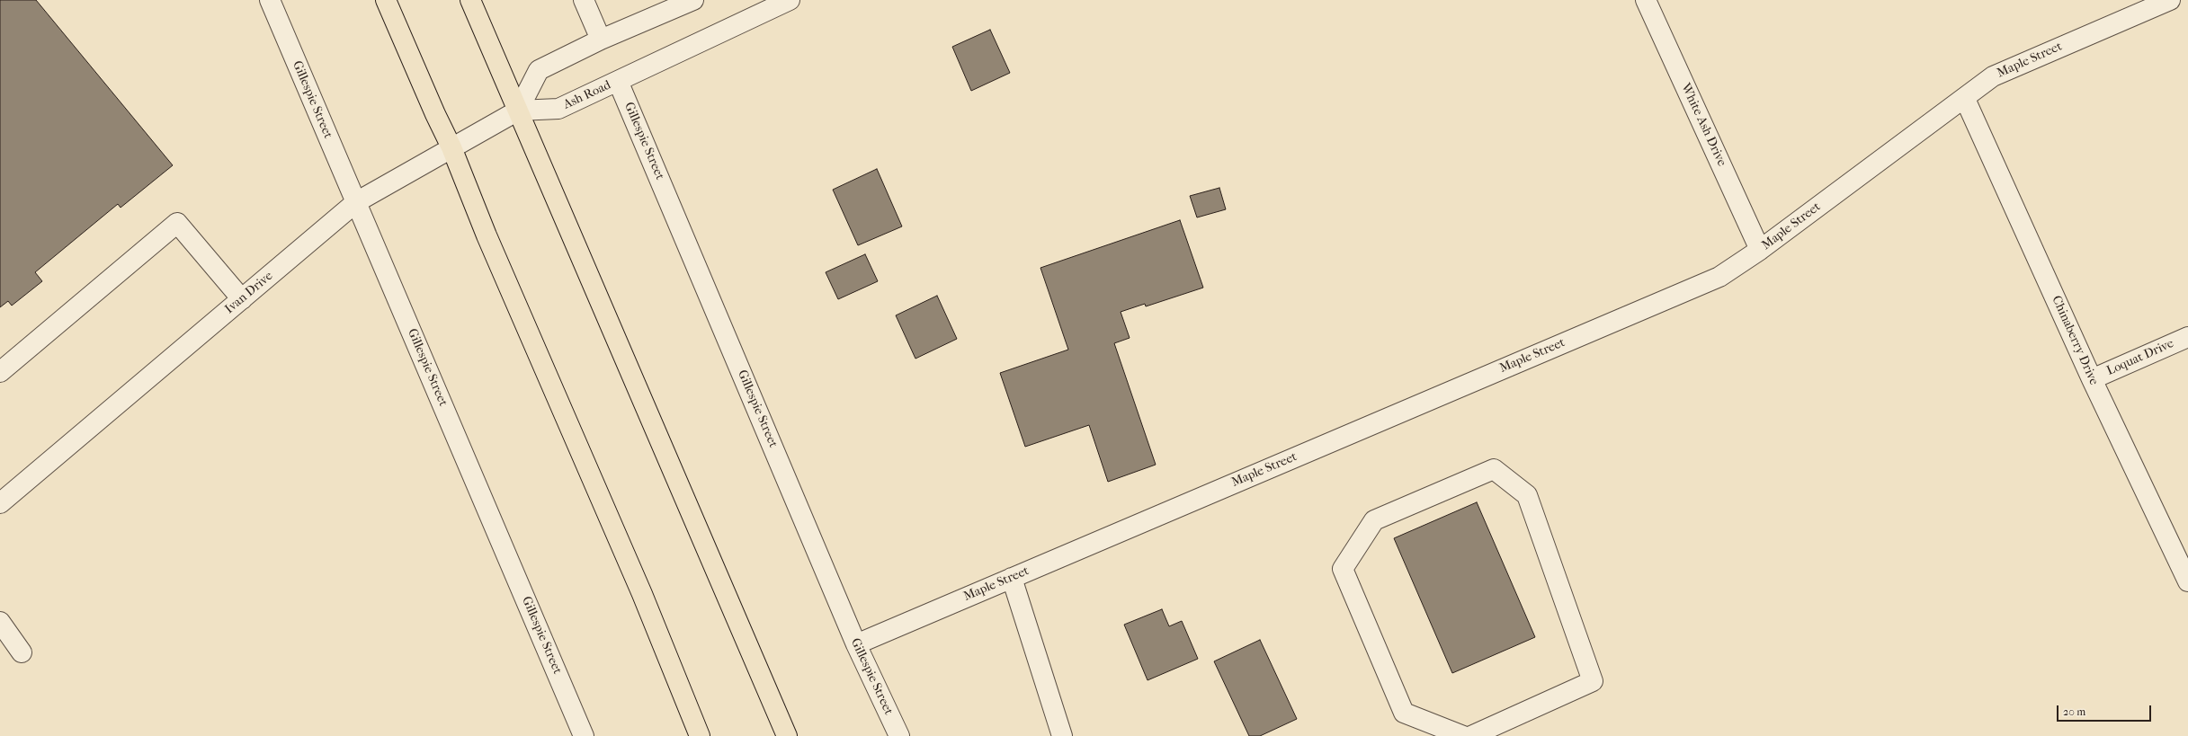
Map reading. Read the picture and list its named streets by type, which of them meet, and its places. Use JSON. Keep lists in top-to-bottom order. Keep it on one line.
{"streets":{"street":["Maple Street","Ash Road","Gillespie Street","White Ash Drive","Ivan Drive","Chinaberry Drive","Loquat Drive"]},"crossings":[["Maple Street","Gillespie Street"],["Maple Street","White Ash Drive"],["Maple Street","Chinaberry Drive"],["Ash Road","Gillespie Street"],["Ash Road","Ivan Drive"],["Gillespie Street","Ivan Drive"],["Chinaberry Drive","Loquat Drive"]],"scale_bar":"20 m"}
